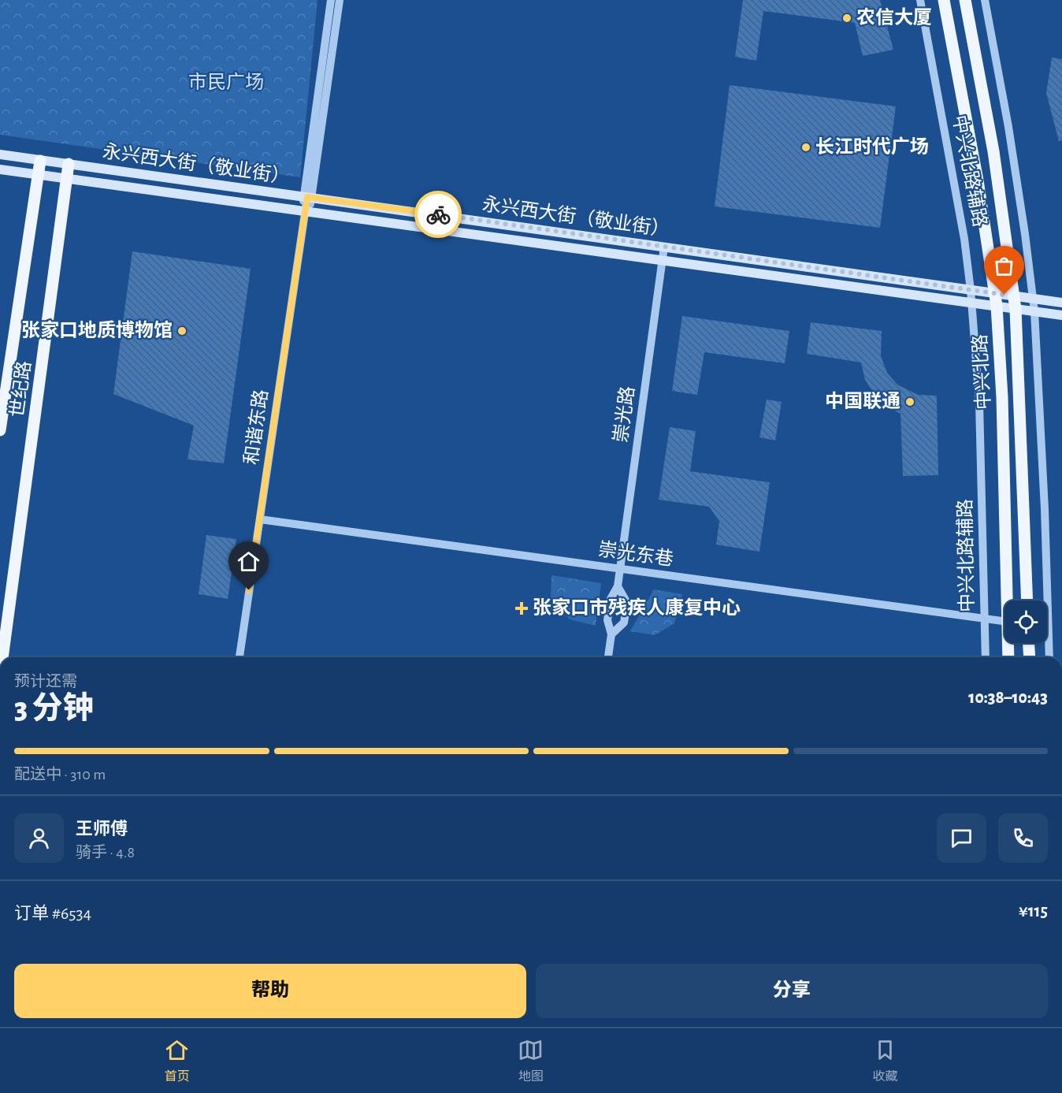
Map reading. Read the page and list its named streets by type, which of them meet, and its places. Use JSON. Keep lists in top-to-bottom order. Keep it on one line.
{"streets":{"main road":["永兴西大街（敬业街）","中兴北路","世纪路"],"street":["中兴北路辅路","崇光路","和谐东路","崇光东巷"]},"crossings":[["永兴西大街（敬业街）","中兴北路辅路"],["永兴西大街（敬业街）","中兴北路"],["永兴西大街（敬业街）","世纪路"],["永兴西大街（敬业街）","崇光路"],["永兴西大街（敬业街）","和谐东路"],["中兴北路辅路","崇光东巷"],["崇光路","崇光东巷"],["和谐东路","崇光东巷"]],"parks":["市民广场"],"places":{"other":["农信大厦","长江时代广场","张家口地质博物馆","中国联通"],"health":["张家口市残疾人康复中心"]},"page":{"heading":["3 分钟","预计还需","10:38–10:43"],"panel":["王师傅","骑手 · 4.8","订单 #6534","¥115"],"bar":"配送中 · 310 m","buttons":["帮助","分享"],"tabs":["首页","地图","收藏"]}}
